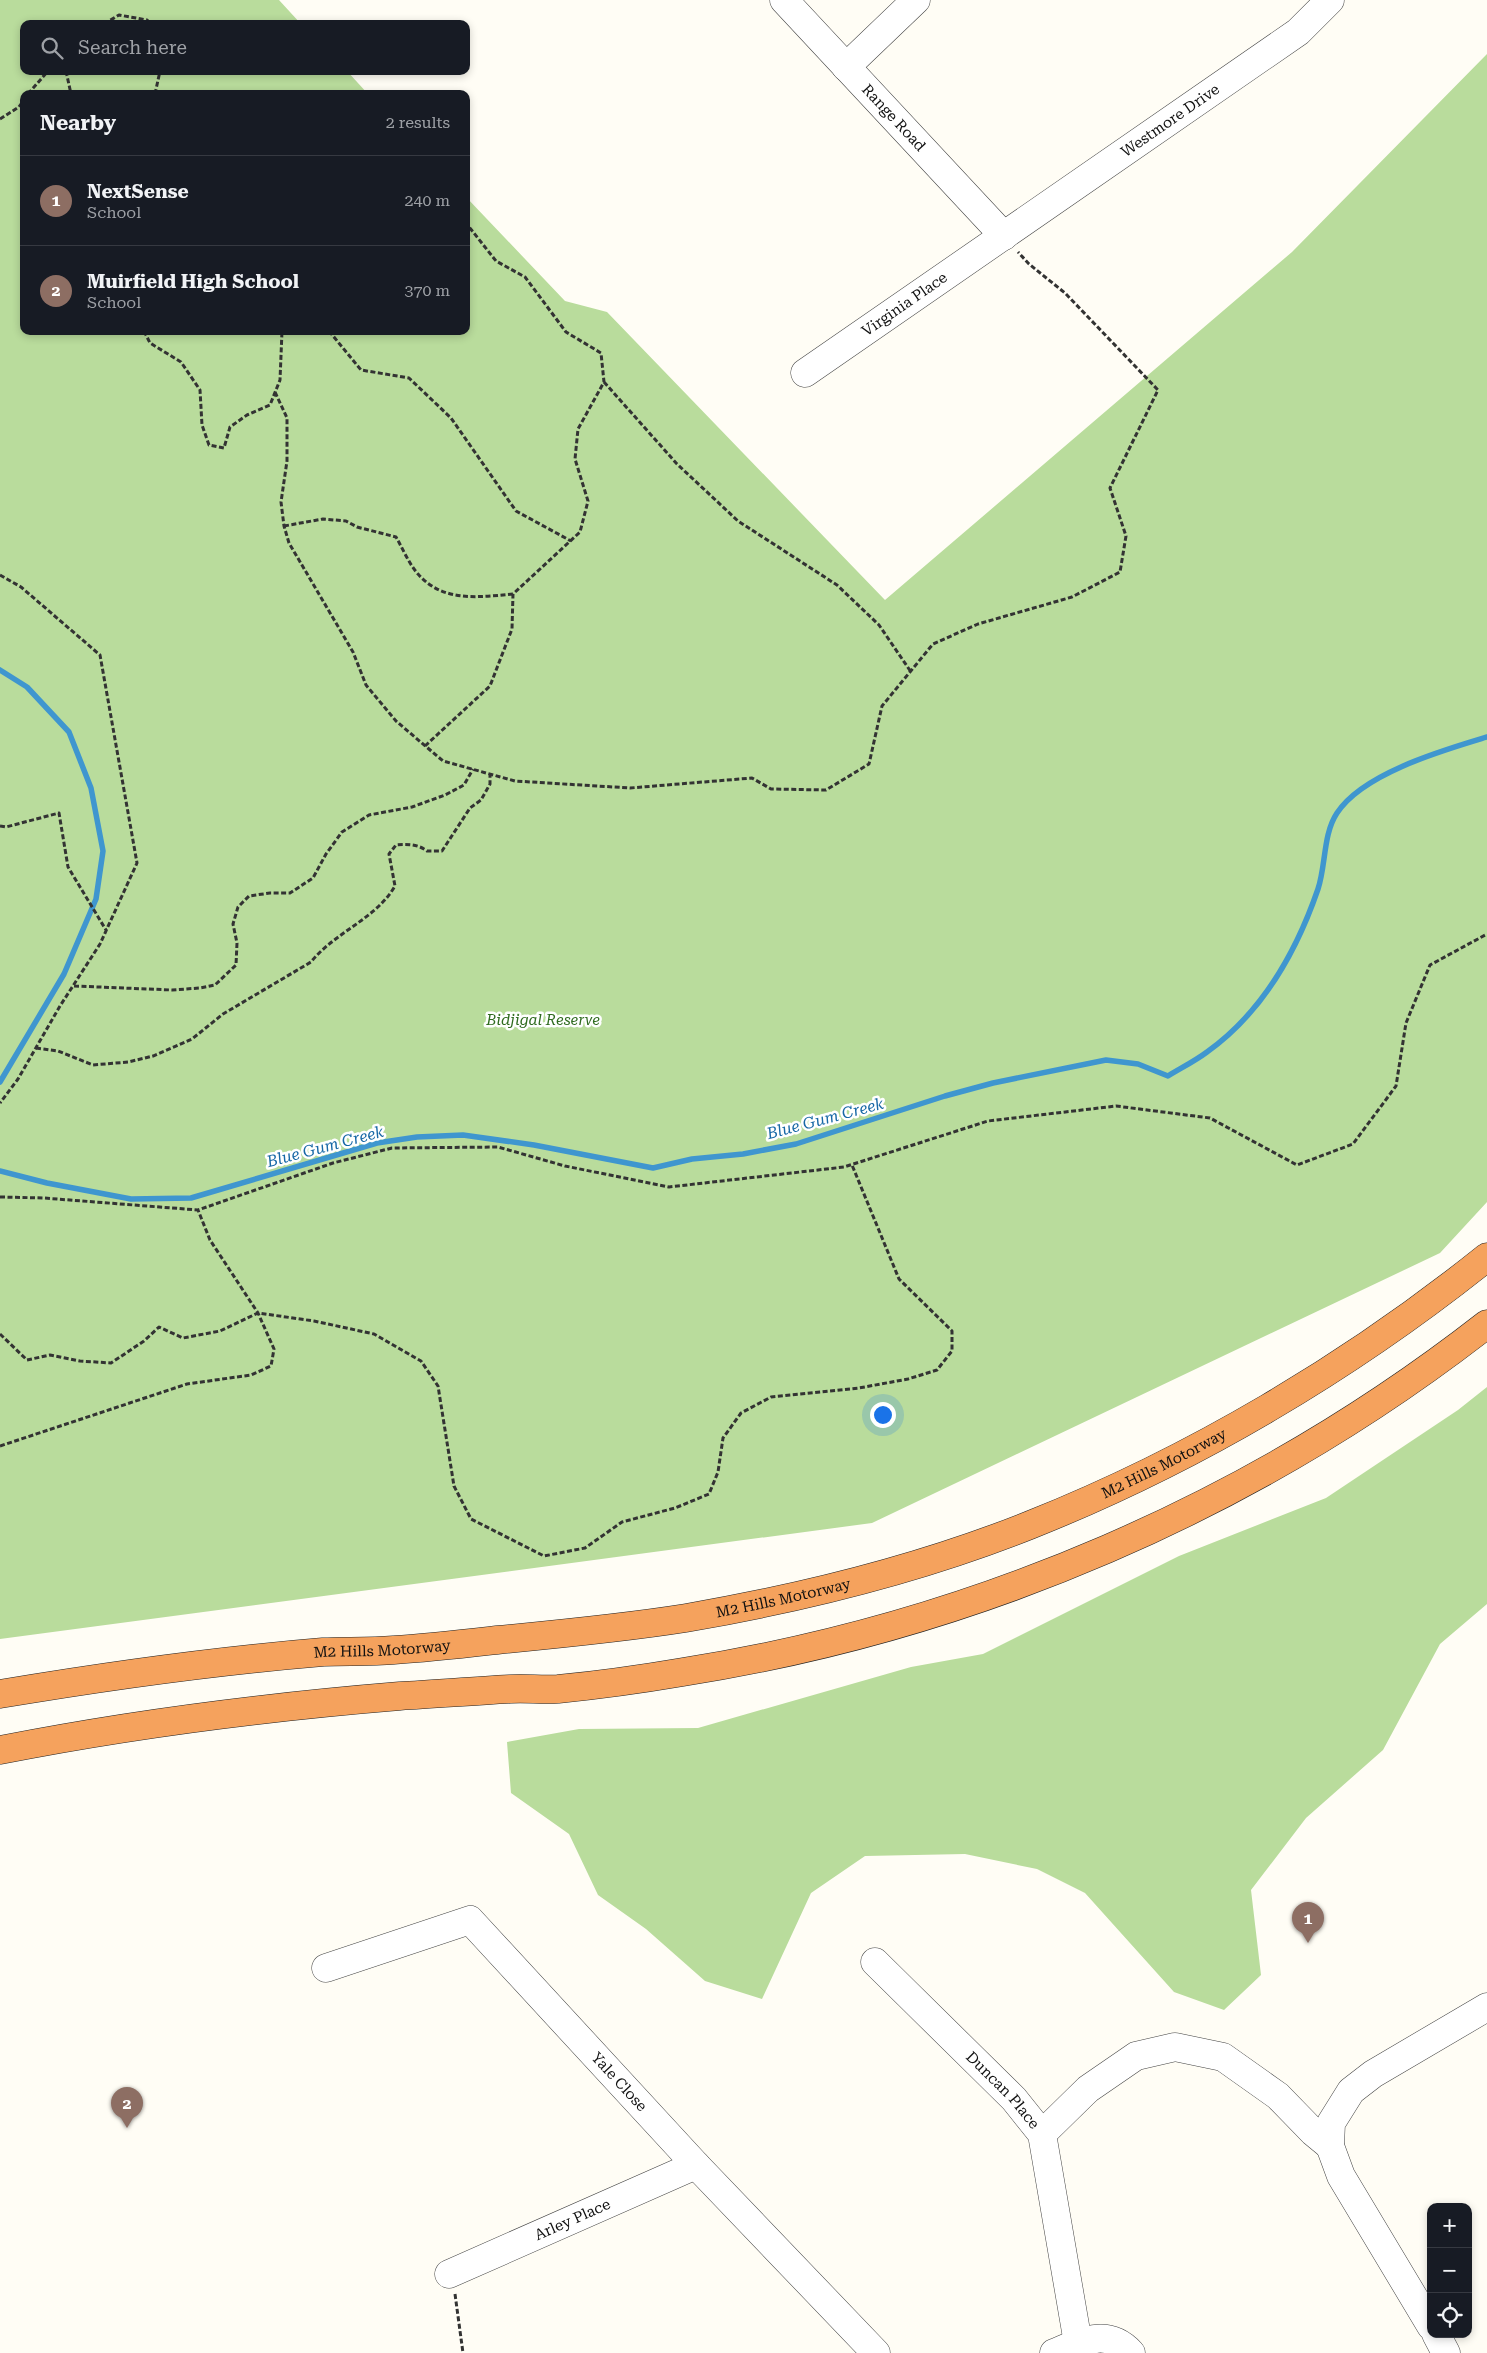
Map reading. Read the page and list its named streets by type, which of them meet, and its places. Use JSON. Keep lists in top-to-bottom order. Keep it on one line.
{"streets":{"highway":["M2 Hills Motorway"],"street":["Range Road","Westmore Drive","Virginia Place","Yale Close","Duncan Place","Arley Place"]},"crossings":[["Range Road","Westmore Drive"],["Range Road","Virginia Place"],["Westmore Drive","Virginia Place"],["Yale Close","Arley Place"]],"water":["Blue Gum Creek"],"parks":["Bidjigal Reserve"],"page":{"search":"Search here","heading":["Nearby","2 results"],"list":[{"mark":"1","name":"NextSense","note":"School","value":"240 m"},{"mark":"2","name":"Muirfield High School","note":"School","value":"370 m"}],"pins":["1","2"],"map_buttons":["+","−"]}}
